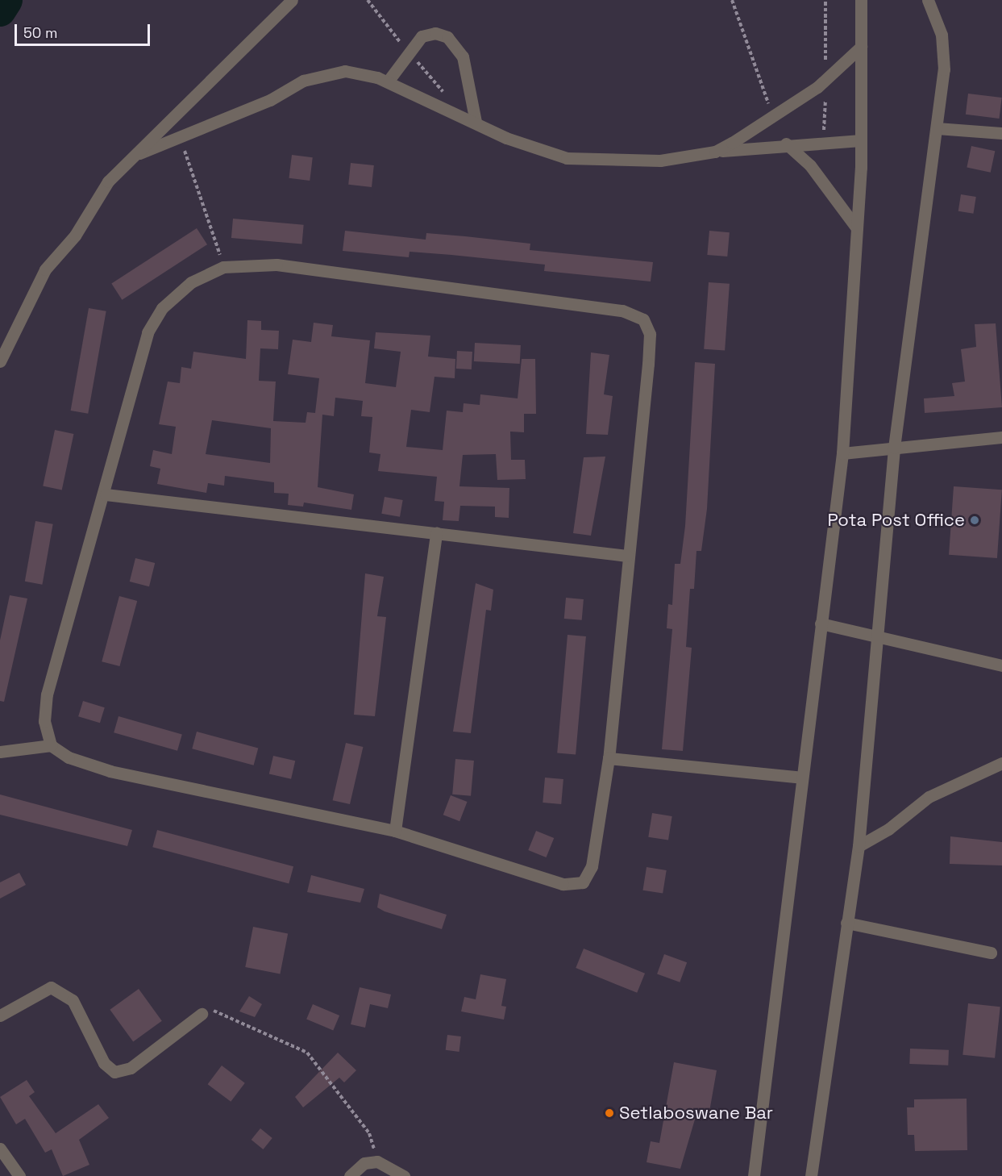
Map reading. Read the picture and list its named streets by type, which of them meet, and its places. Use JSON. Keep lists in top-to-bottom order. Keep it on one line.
{"places":["Pota Post Office","Setlaboswane Bar"],"scale_bar":"50 m"}
